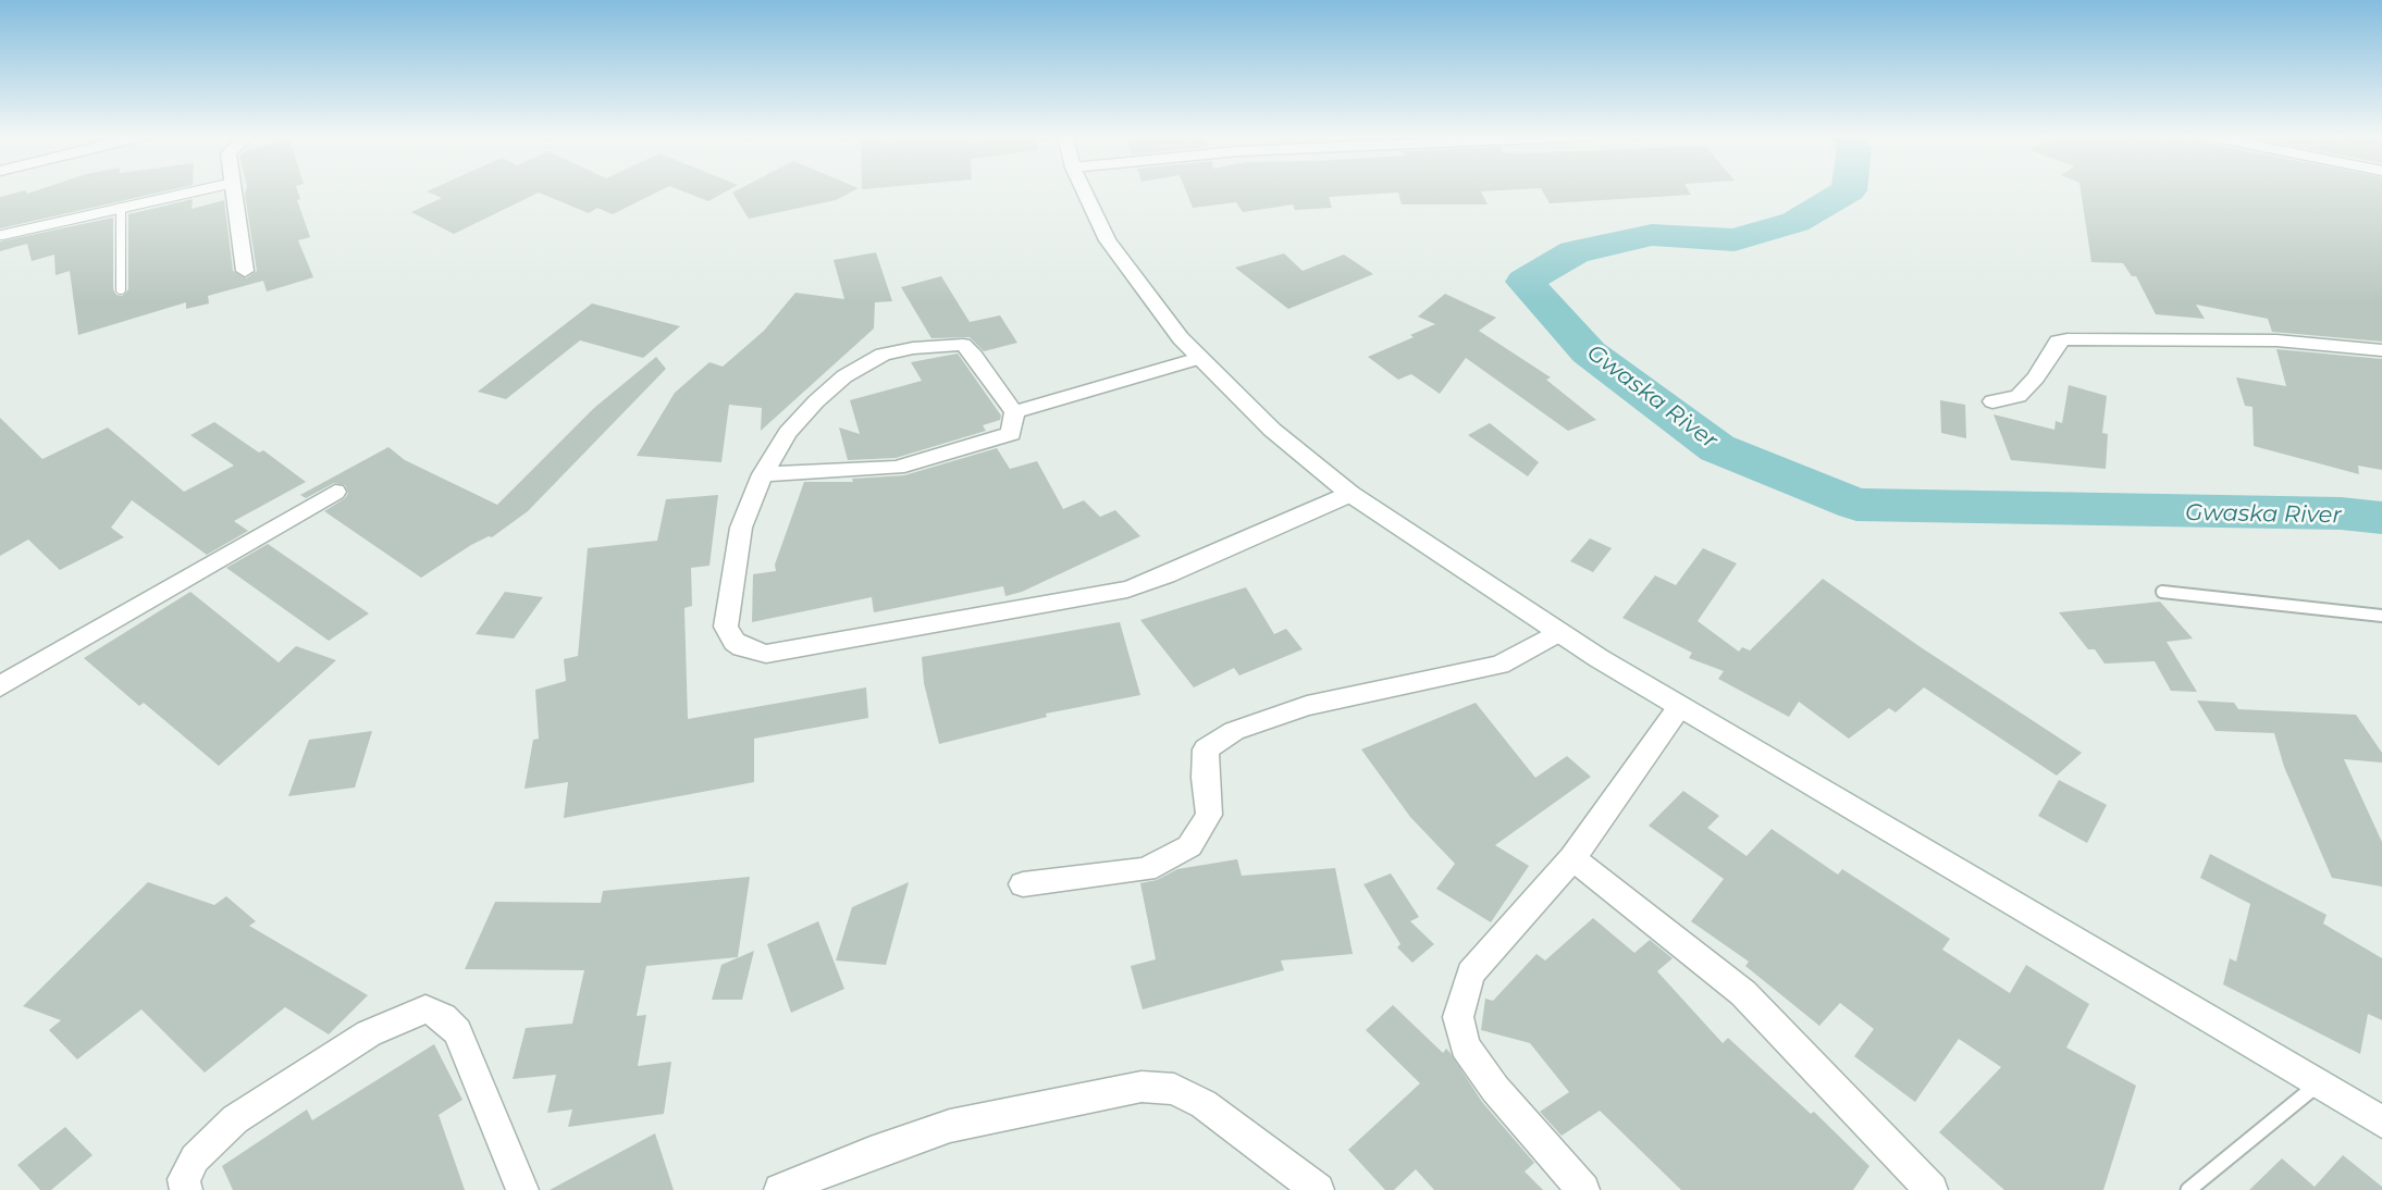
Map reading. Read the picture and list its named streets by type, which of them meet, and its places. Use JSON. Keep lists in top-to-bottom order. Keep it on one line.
{"water":["Gwaska River"]}
